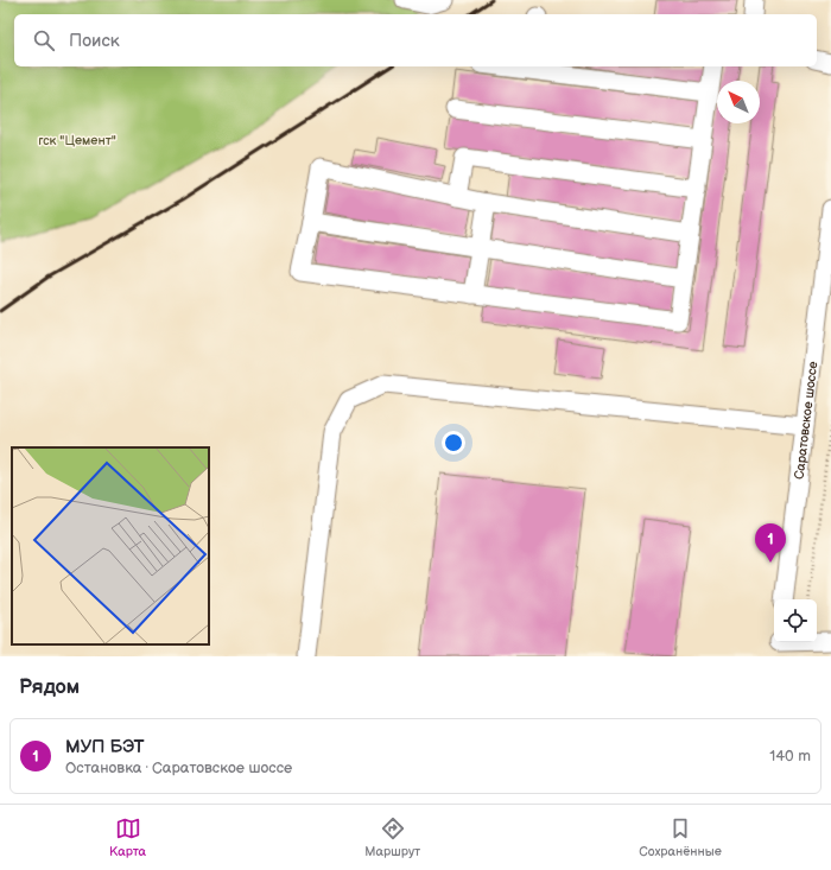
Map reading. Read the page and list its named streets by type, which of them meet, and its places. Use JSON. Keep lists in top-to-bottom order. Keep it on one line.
{"streets":{"street":["Саратовское шоссе"]},"parks":["гск \"Цемент\""],"north":"top left","page":{"search":"Поиск","pins":"1","heading":"Рядом","list":[{"mark":"1","name":"МУП БЭТ","note":"Остановка · Саратовское шоссе","value":"140 m"}],"nav":["Карта","Маршрут","Сохранённые"]}}
